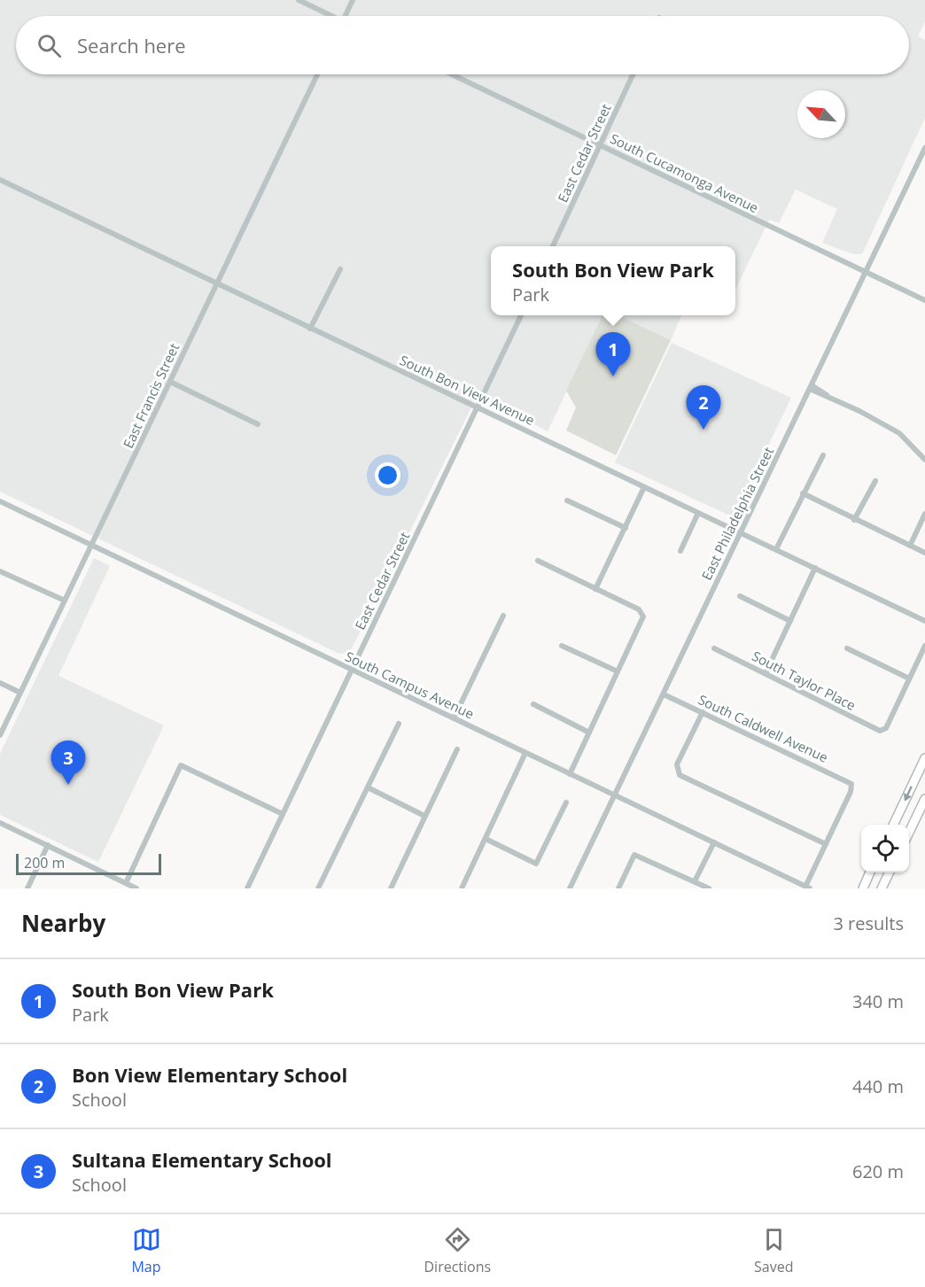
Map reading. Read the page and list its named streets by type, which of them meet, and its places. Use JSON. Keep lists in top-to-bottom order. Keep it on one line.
{"streets":{"street":["East Cedar Street","South Cucamonga Avenue","South Bon View Avenue","East Francis Street","East Philadelphia Street","South Taylor Place","South Campus Avenue","South Caldwell Avenue"]},"crossings":[["East Cedar Street","South Cucamonga Avenue"],["East Cedar Street","South Bon View Avenue"],["East Cedar Street","South Campus Avenue"],["South Cucamonga Avenue","East Philadelphia Street"],["South Bon View Avenue","East Francis Street"],["South Bon View Avenue","East Philadelphia Street"],["East Francis Street","South Campus Avenue"],["East Philadelphia Street","South Campus Avenue"],["East Philadelphia Street","South Caldwell Avenue"]],"scale_bar":"200 m","north":"top left","page":{"search":"Search here","popup":["South Bon View Park","Park"],"pins":["1","2","3"],"scale":"200 m","heading":["Nearby","3 results"],"list":[{"mark":"1","name":"South Bon View Park","note":"Park","value":"340 m"},{"mark":"2","name":"Bon View Elementary School","note":"School","value":"440 m"},{"mark":"3","name":"Sultana Elementary School","note":"School","value":"620 m"}],"nav":["Map","Directions","Saved"]}}
